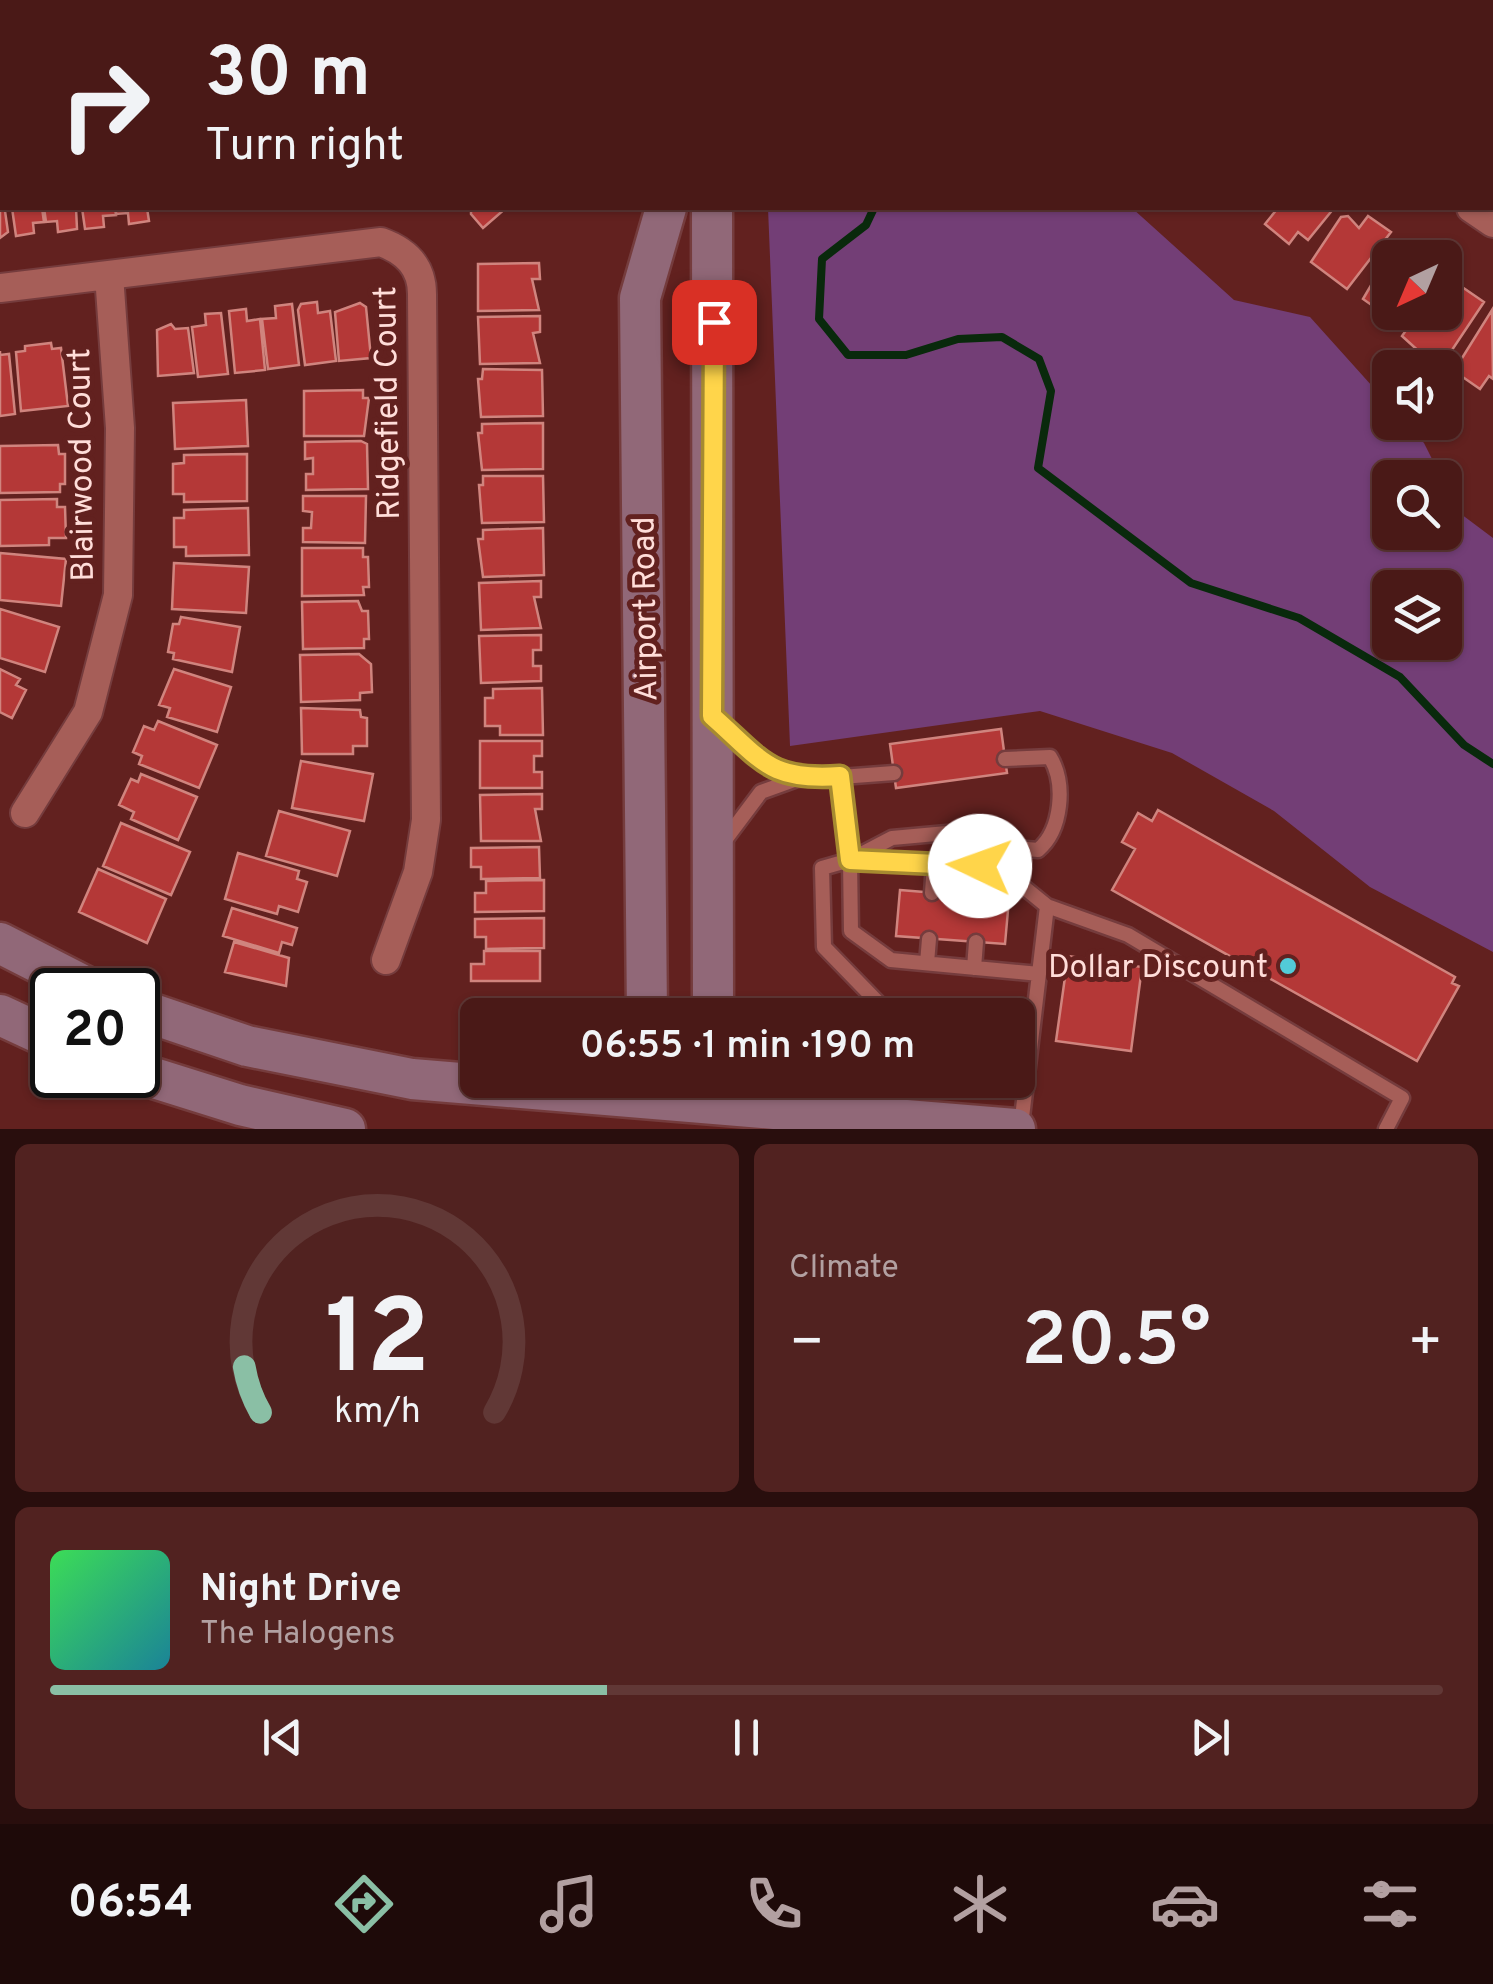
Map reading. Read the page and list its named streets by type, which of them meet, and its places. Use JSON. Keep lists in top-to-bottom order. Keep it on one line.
{"streets":{"main road":["Airport Road"],"street":["Ridgefield Court","Blairwood Court"]},"crossings":[["Ridgefield Court","Blairwood Court"]],"places":["Dollar Discount"],"north":"bottom left","page":{"turn":["30 m","Turn right"],"limit":"20","trip":"06:55 · 1 min · 190 m","tile":"Climate","heat":["−","20.5°","+"],"song":["Night Drive","The Halogens"],"tabs":"06:54","gauge":["12","km/h"]}}
